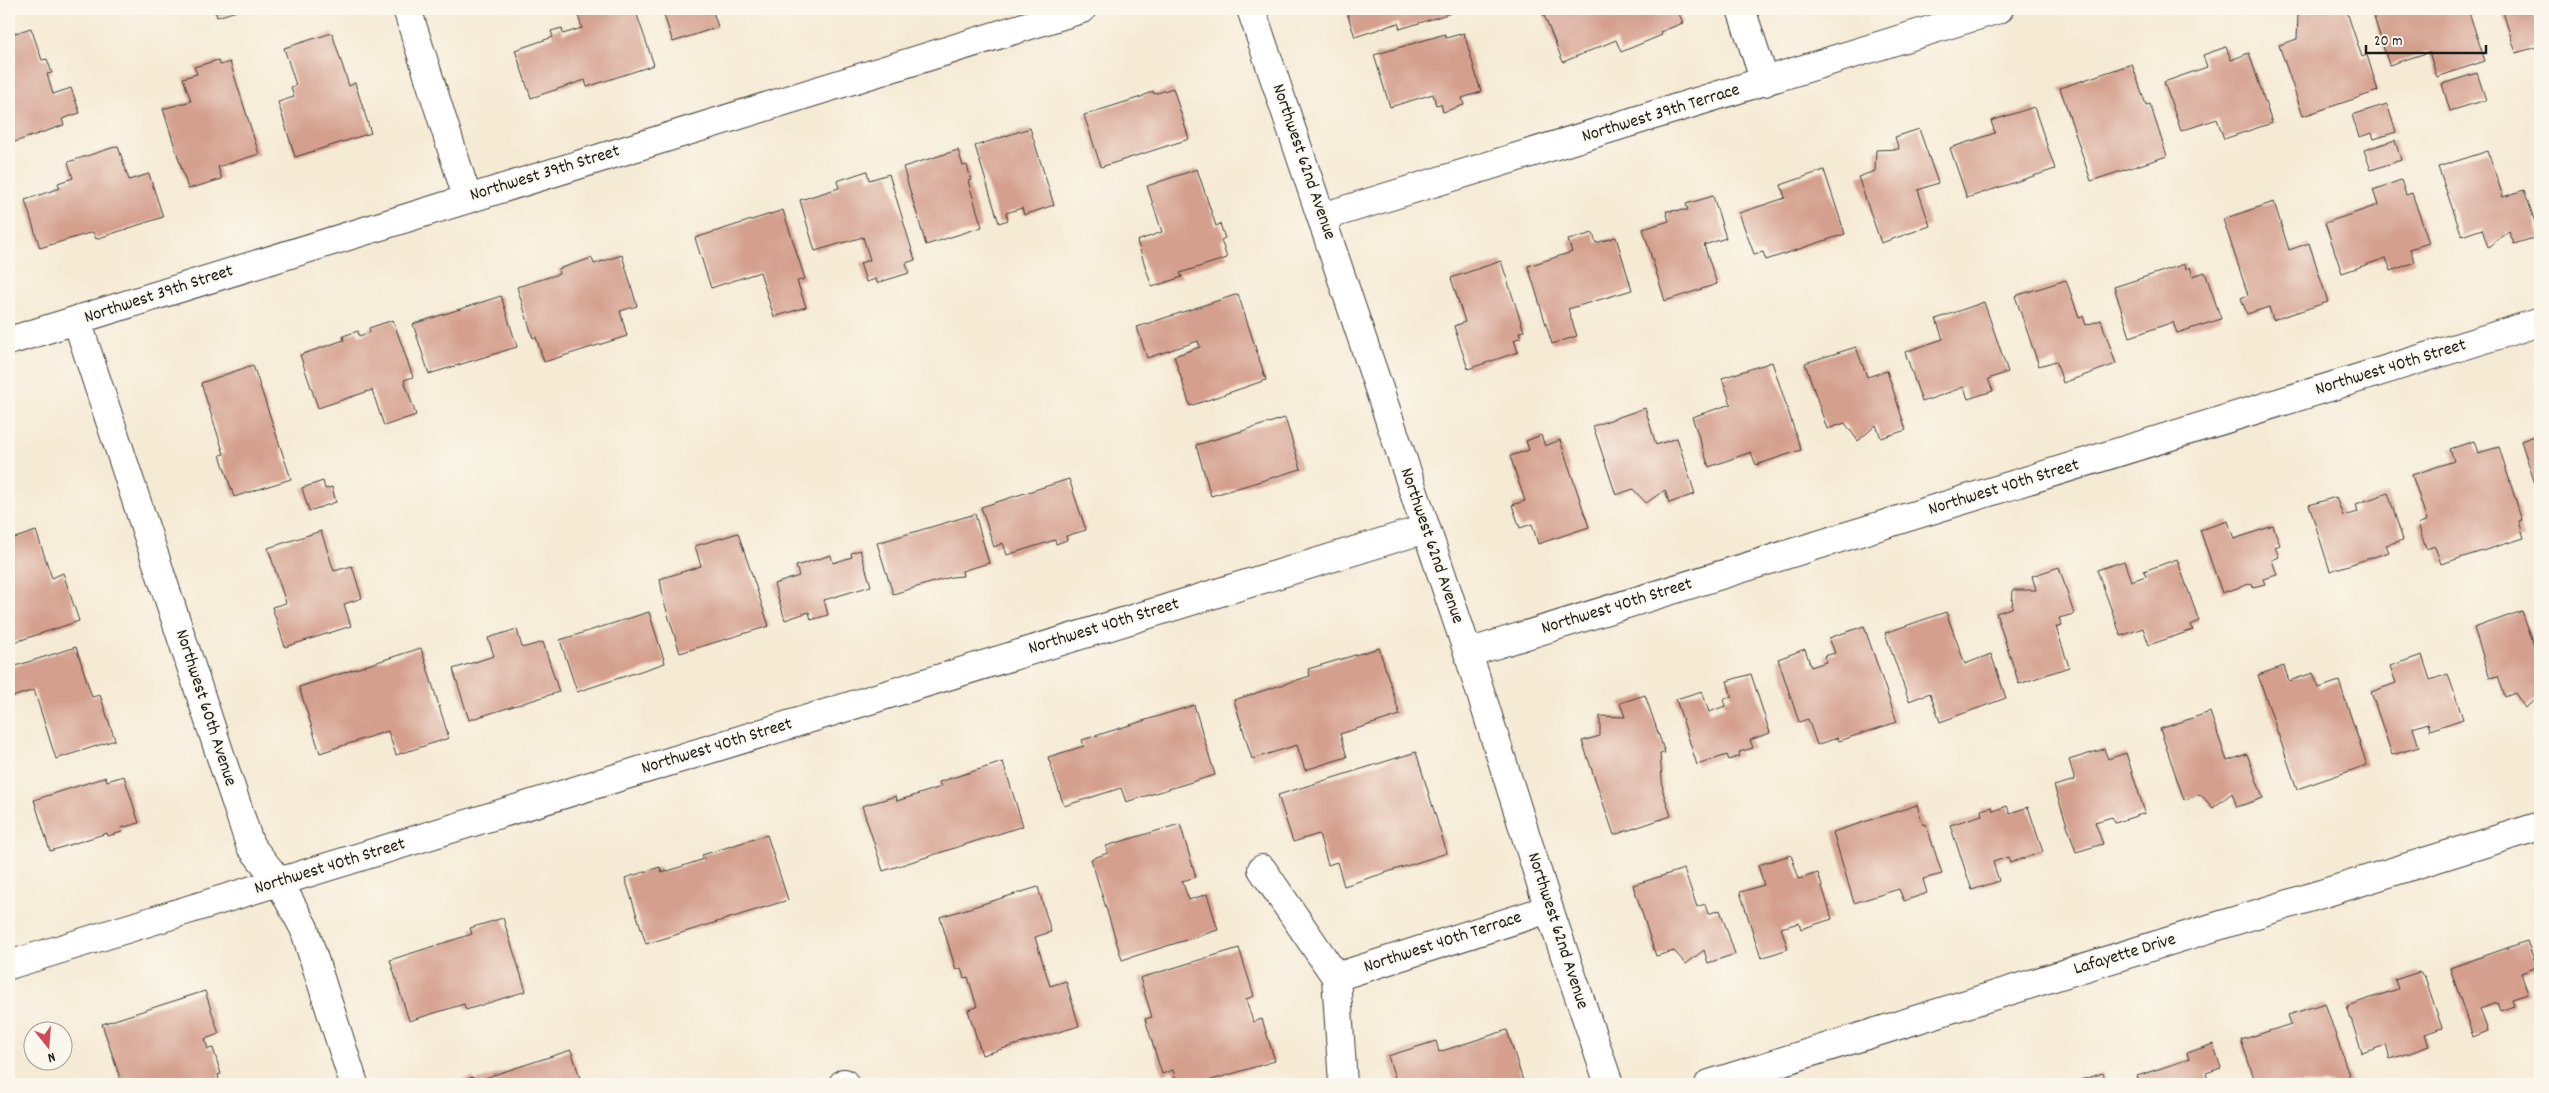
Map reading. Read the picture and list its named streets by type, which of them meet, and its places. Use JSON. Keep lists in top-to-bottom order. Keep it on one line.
{"streets":{"street":["Northwest 39th Terrace","Northwest 62nd Avenue","Northwest 39th Street","Northwest 40th Street","Northwest 60th Avenue","Northwest 40th Terrace","Lafayette Drive"]},"crossings":[["Northwest 39th Terrace","Northwest 62nd Avenue"],["Northwest 62nd Avenue","Northwest 40th Street"],["Northwest 62nd Avenue","Northwest 40th Terrace"],["Northwest 39th Street","Northwest 60th Avenue"],["Northwest 40th Street","Northwest 60th Avenue"]],"scale_bar":"20 m","north":"bottom"}
